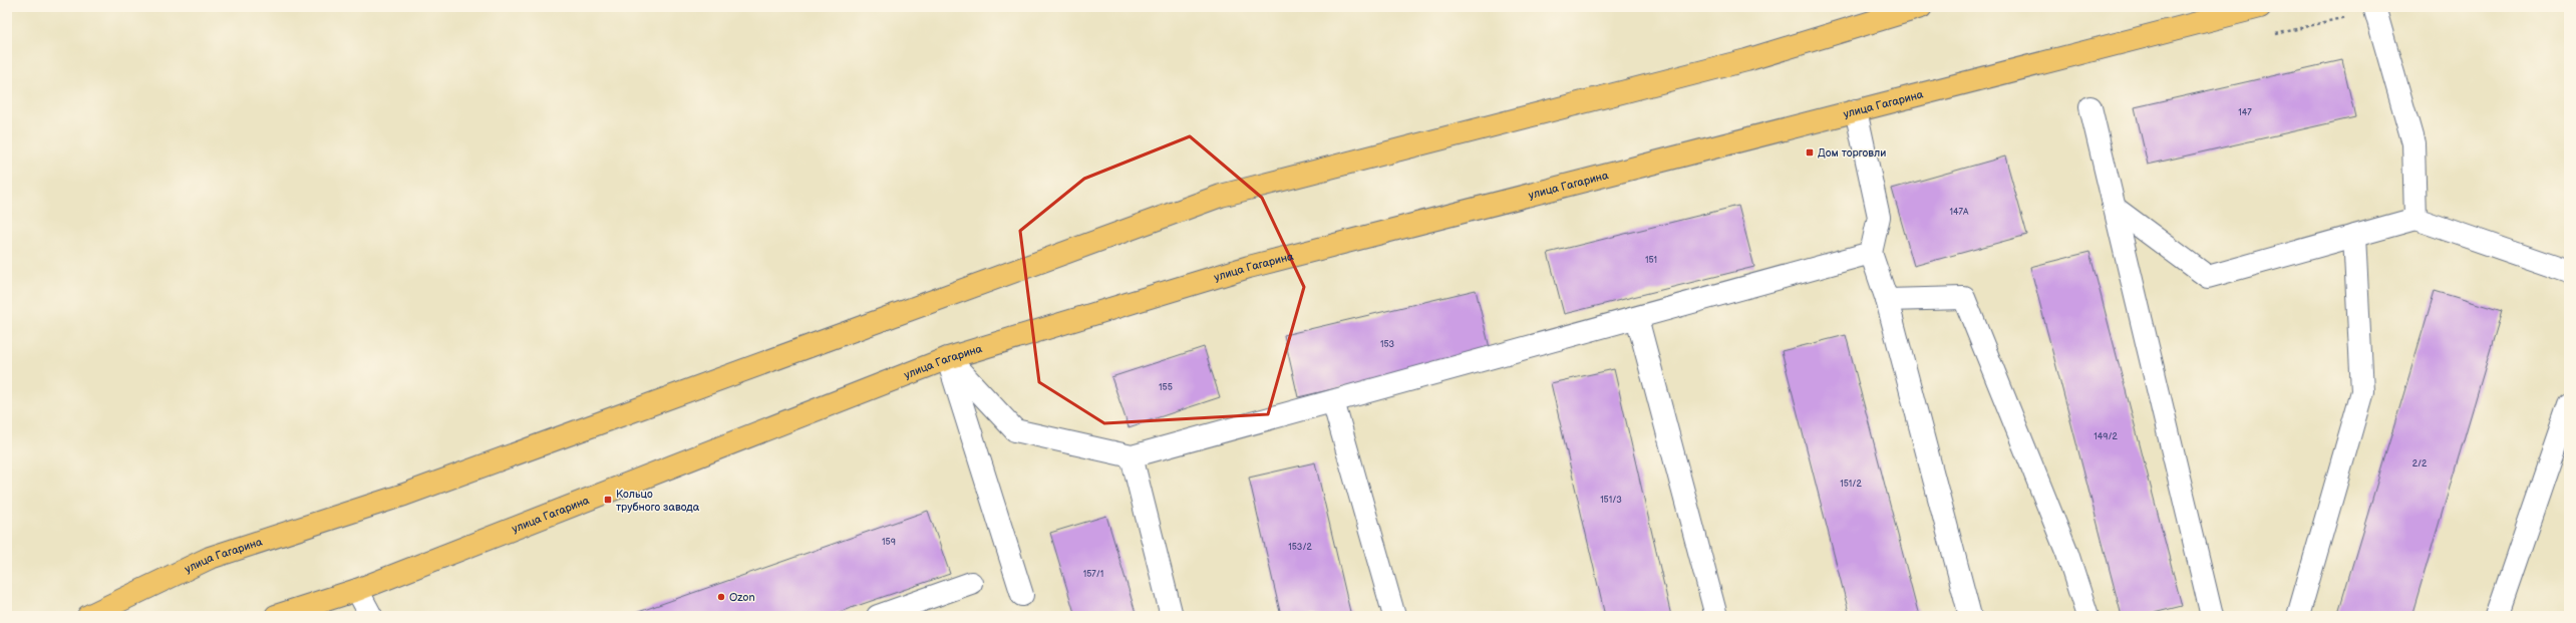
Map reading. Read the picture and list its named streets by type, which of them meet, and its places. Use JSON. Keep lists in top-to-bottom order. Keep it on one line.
{"streets":{"main road":["улица Гагарина"]},"places":{"transit":["Дом торговли","Кольцо трубного завода"],"other":["Ozon"]},"house_numbers":["147","147А","151","153","155","149/2","2/2","151/2","151/3","159","153/2","157/1"]}
